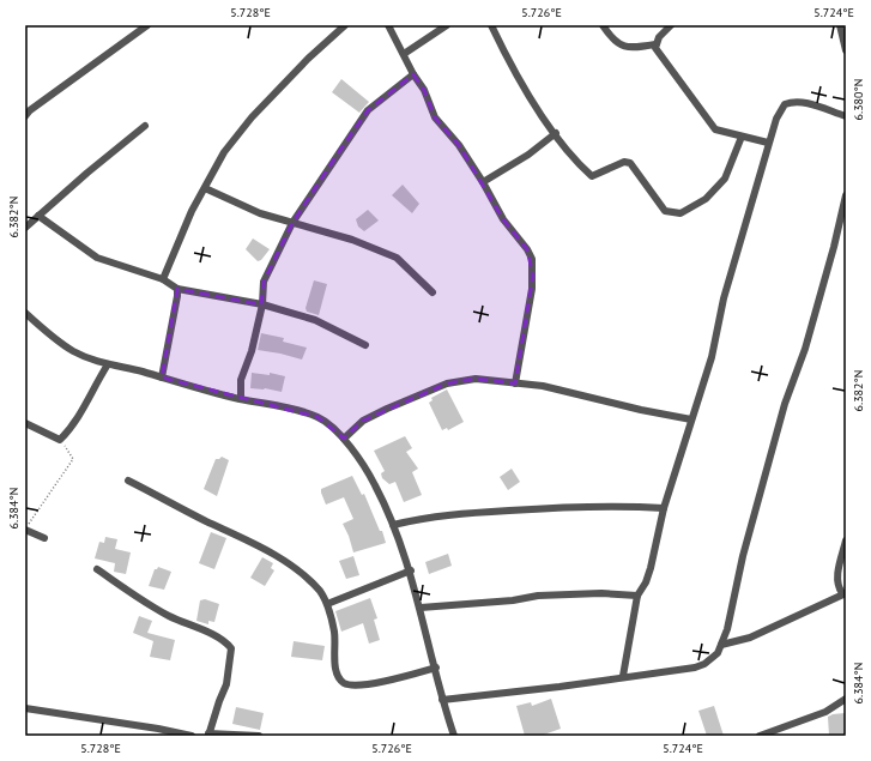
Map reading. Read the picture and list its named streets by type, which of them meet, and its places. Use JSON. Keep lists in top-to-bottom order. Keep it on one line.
{"coordinates":["5.728°E","5.726°E","5.724°E","6.380°N","6.382°N","6.384°N"]}
